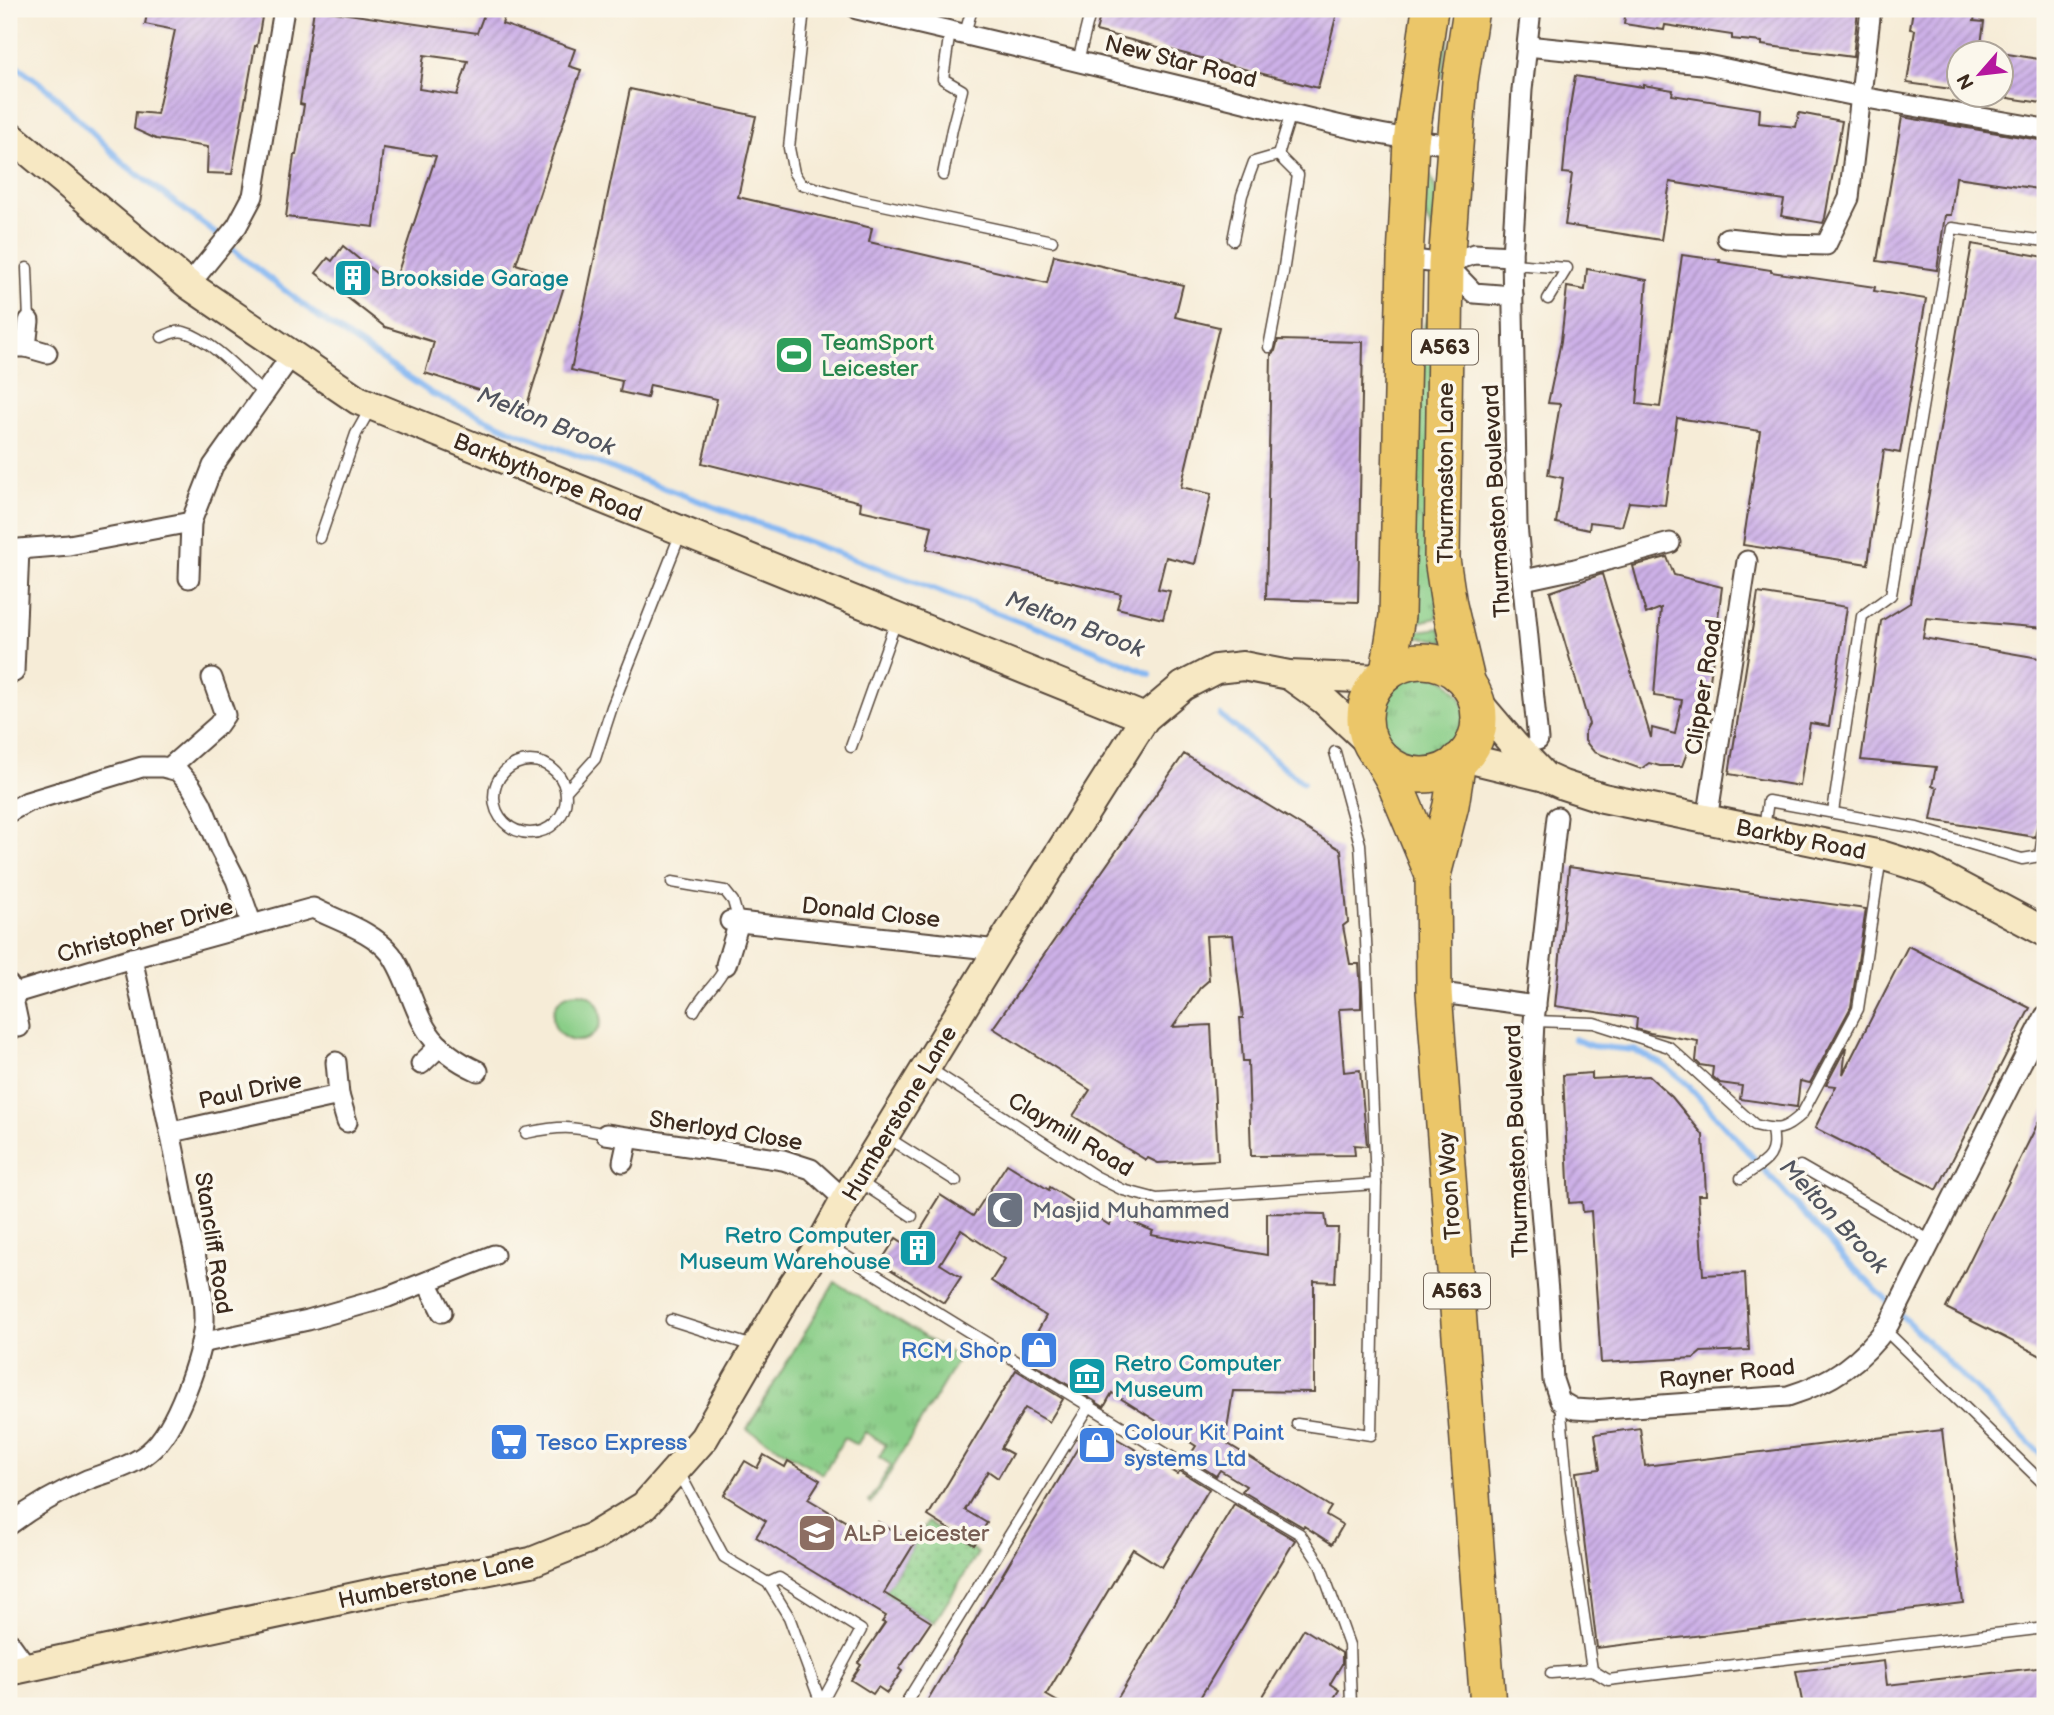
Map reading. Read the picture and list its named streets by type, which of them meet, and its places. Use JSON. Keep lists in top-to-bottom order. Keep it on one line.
{"streets":{"highway":["A563","Thurmaston Lane","Troon Way"],"street":["New Star Road","Barkbythorpe Road","Thurmaston Boulevard","Clipper Road","Barkby Road","Donald Close","Christopher Drive","Paul Drive","Humberstone Lane","Sherloyd Close","Stancliff Road","Rayner Road"],"lane":["Claymill Road"]},"crossings":[["New Star Road","Thurmaston Lane"],["Thurmaston Lane","Barkby Road"],["Thurmaston Lane","Humberstone Lane"],["Thurmaston Lane","Troon Way"],["Barkbythorpe Road","Humberstone Lane"],["Thurmaston Boulevard","Rayner Road"],["Clipper Road","Barkby Road"],["Barkby Road","Humberstone Lane"],["Barkby Road","Troon Way"],["Donald Close","Humberstone Lane"],["Christopher Drive","Stancliff Road"],["Paul Drive","Stancliff Road"],["Humberstone Lane","Sherloyd Close"],["Humberstone Lane","Claymill Road"],["Humberstone Lane","Troon Way"]],"water":["Melton Brook"],"places":{"building":["Brookside Garage","Retro Computer Museum Warehouse"],"sports":["TeamSport Leicester"],"mosque":["Masjid Muhammed"],"shop":["RCM Shop","Colour Kit Paint systems Ltd"],"museum":["Retro Computer Museum"],"supermarket":["Tesco Express"],"school or university":["ALP Leicester"]},"north":"bottom left"}
